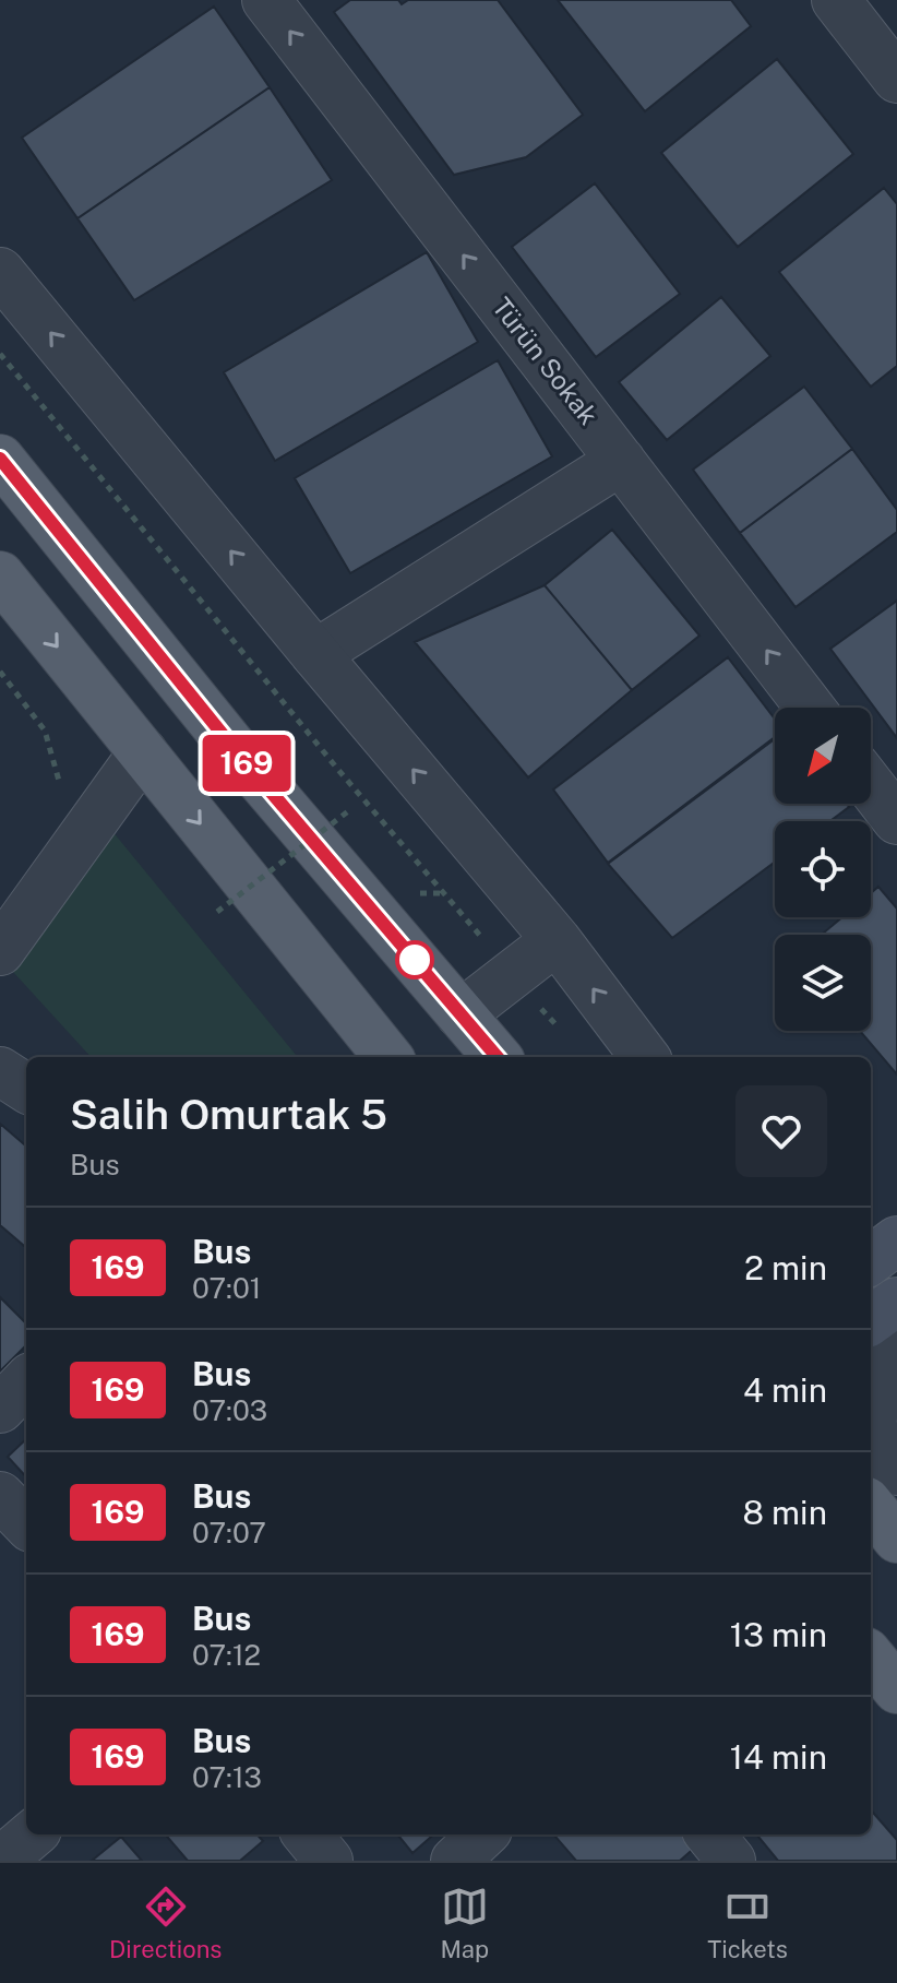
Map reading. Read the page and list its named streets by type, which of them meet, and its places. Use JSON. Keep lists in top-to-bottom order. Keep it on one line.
{"streets":{"street":["Türün Sokak"]},"lines":["bus line 169"],"north":"bottom left","page":{"on_map":"169","heading":["Salih Omurtak 5","Bus"],"list":[{"mark":"169","name":"Bus","note":"07:01","value":"2 min"},{"mark":"169","name":"Bus","note":"07:03","value":"4 min"},{"mark":"169","name":"Bus","note":"07:07","value":"8 min"},{"mark":"169","name":"Bus","note":"07:12","value":"13 min"},{"mark":"169","name":"Bus","note":"07:13","value":"14 min"}],"tabs":["Directions","Map","Tickets"]}}
